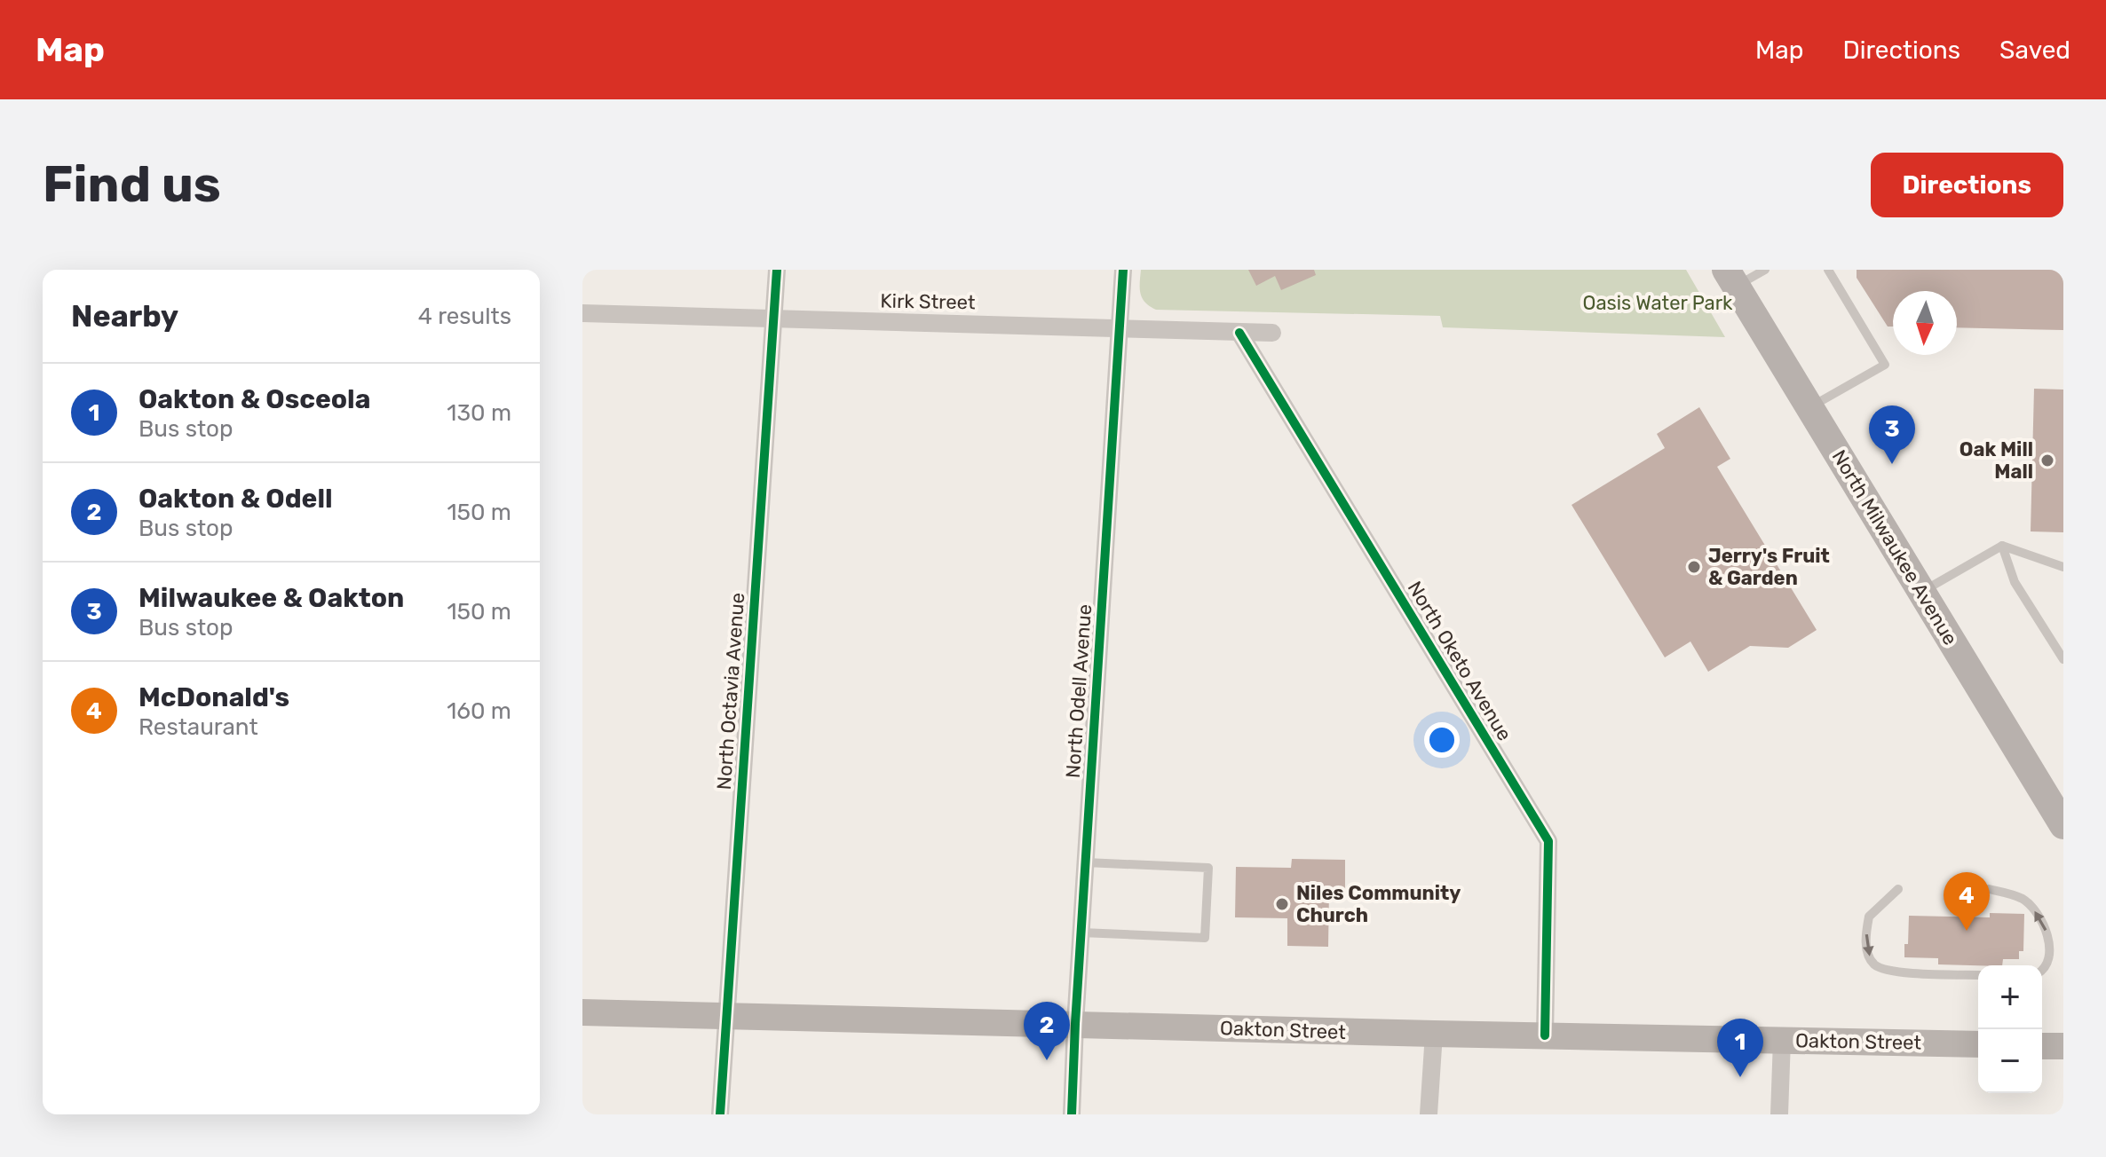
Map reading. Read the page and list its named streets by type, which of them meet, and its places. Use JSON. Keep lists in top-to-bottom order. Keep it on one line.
{"streets":{"main road":["North Milwaukee Avenue","Oakton Street"],"street":["Kirk Street","North Oketo Avenue","North Octavia Avenue","North Odell Avenue"]},"crossings":[["Kirk Street","North Oketo Avenue"],["Kirk Street","North Octavia Avenue"],["Kirk Street","North Odell Avenue"],["North Oketo Avenue","Oakton Street"],["North Octavia Avenue","Oakton Street"],["North Odell Avenue","Oakton Street"]],"parks":["Oasis Water Park"],"places":["Oak Mill Mall","Jerry's Fruit & Garden","Niles Community Church"],"north":"bottom","page":{"header":"Map","nav":["Map","Directions","Saved"],"buttons":"Directions","title":"Find us","heading":["Nearby","4 results"],"list":[{"mark":"1","name":"Oakton & Osceola","note":"Bus stop","value":"130 m"},{"mark":"2","name":"Oakton & Odell","note":"Bus stop","value":"150 m"},{"mark":"3","name":"Milwaukee & Oakton","note":"Bus stop","value":"150 m"},{"mark":"4","name":"McDonald's","note":"Restaurant","value":"160 m"}],"pins":["3","4","2","1"],"map_buttons":["+","−"]}}
